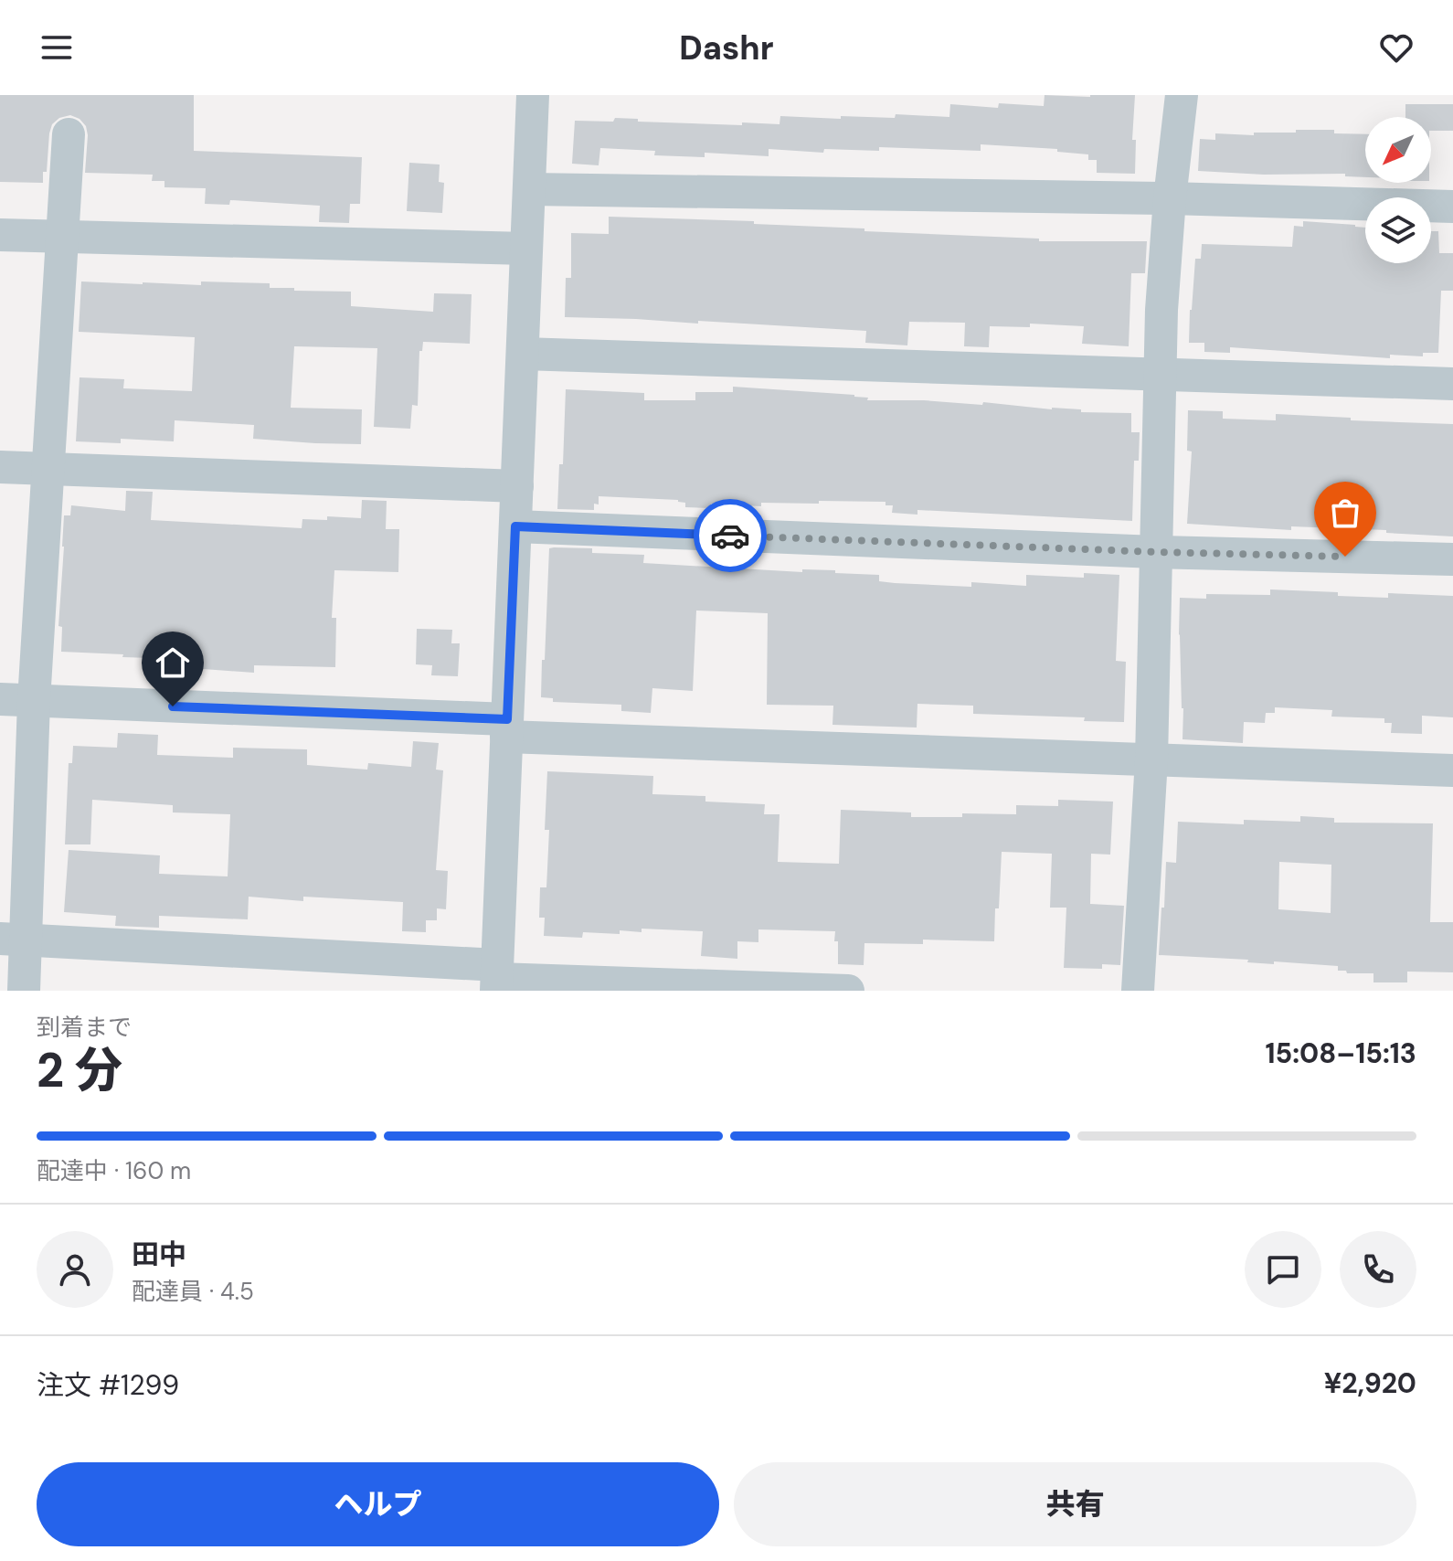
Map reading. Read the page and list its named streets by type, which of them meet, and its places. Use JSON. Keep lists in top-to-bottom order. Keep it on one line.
{"north":"bottom left","page":{"header":"Dashr","heading":["2 分","到着まで","15:08–15:13"],"panel":["田中","配達員 · 4.5","注文 #1299","¥2,920"],"bar":"配達中 · 160 m","buttons":["ヘルプ","共有"]}}
